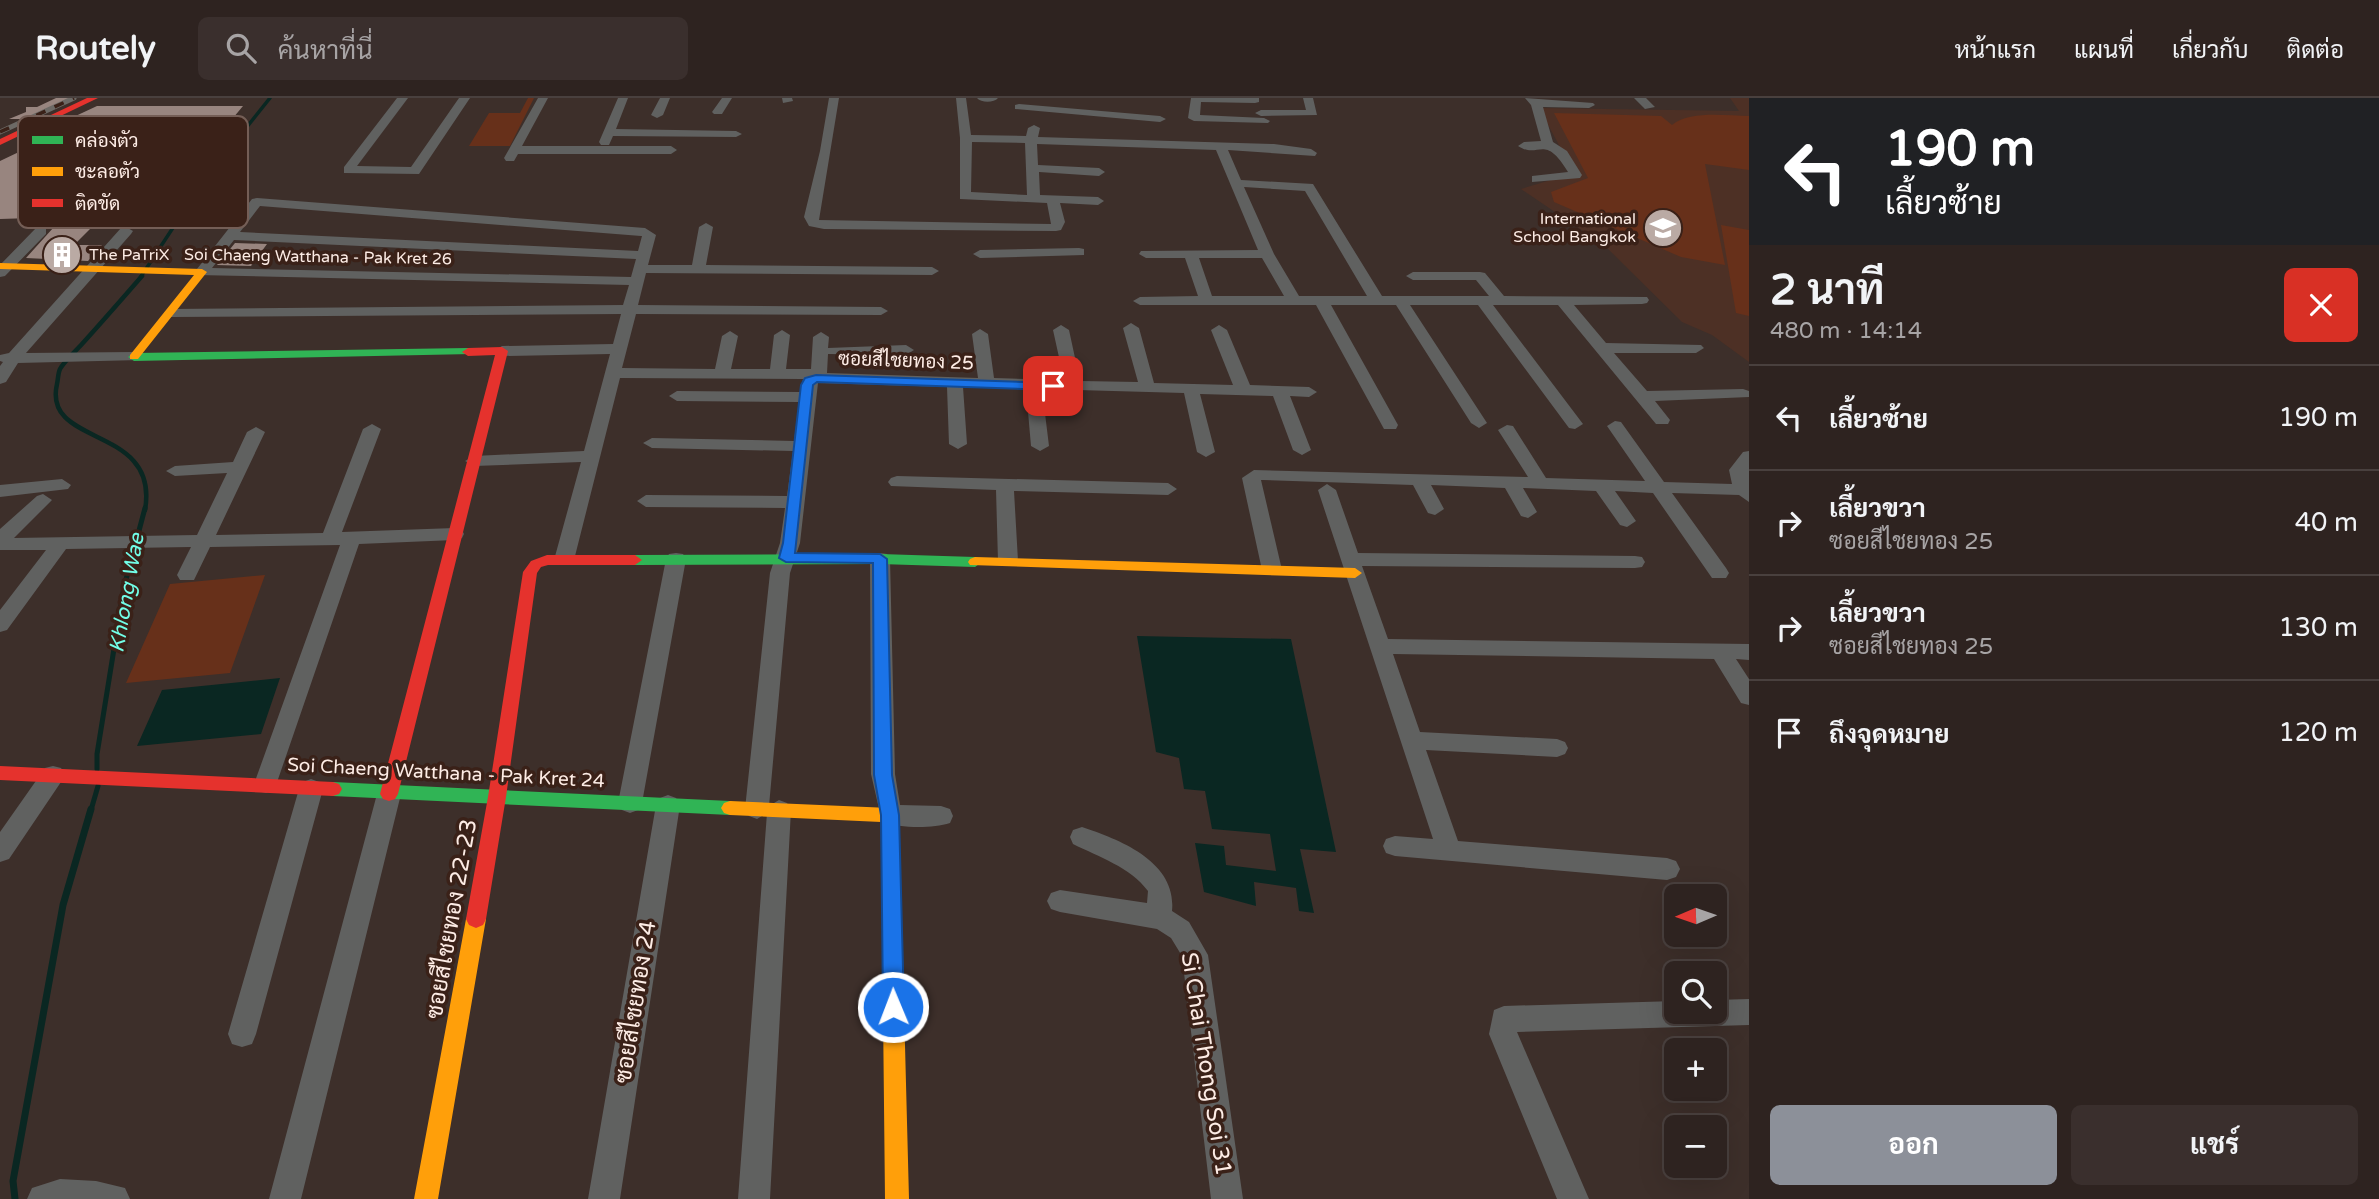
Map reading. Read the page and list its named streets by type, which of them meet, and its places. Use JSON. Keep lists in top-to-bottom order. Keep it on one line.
{"streets":{"street":["Soi Chaeng Watthana - Pak Kret 26","ซอยสีไชยทอง 25","Soi Chaeng Watthana - Pak Kret 24","ซอยสีไชยทอง 22-23","ซอยสีไชยทอง 24","Si Chai Thong Soi 31"]},"crossings":[["Soi Chaeng Watthana - Pak Kret 24","ซอยสีไชยทอง 22-23"],["Soi Chaeng Watthana - Pak Kret 24","ซอยสีไชยทอง 24"]],"water":["Khlong Wae"],"places":{"school or university":["International School Bangkok"],"building":["The PaTriX"]},"legend":["คล่องตัว","ชะลอตัว","ติดขัด"],"north":"left","page":{"header":"Routely","search":"ค้นหาที่นี่","nav":["หน้าแรก","แผนที่","เกี่ยวกับ","ติดต่อ"],"turn":["190 m","เลี้ยวซ้าย"],"heading":["2 นาที","480 m · 14:14"],"list":[{"name":"เลี้ยวซ้าย","value":"190 m"},{"name":"เลี้ยวขวา","note":"ซอยสีไชยทอง 25","value":"40 m"},{"name":"เลี้ยวขวา","note":"ซอยสีไชยทอง 25","value":"130 m"},{"name":"ถึงจุดหมาย","value":"120 m"}],"map_buttons":["+","−"],"buttons":["ออก","แชร์"]}}
